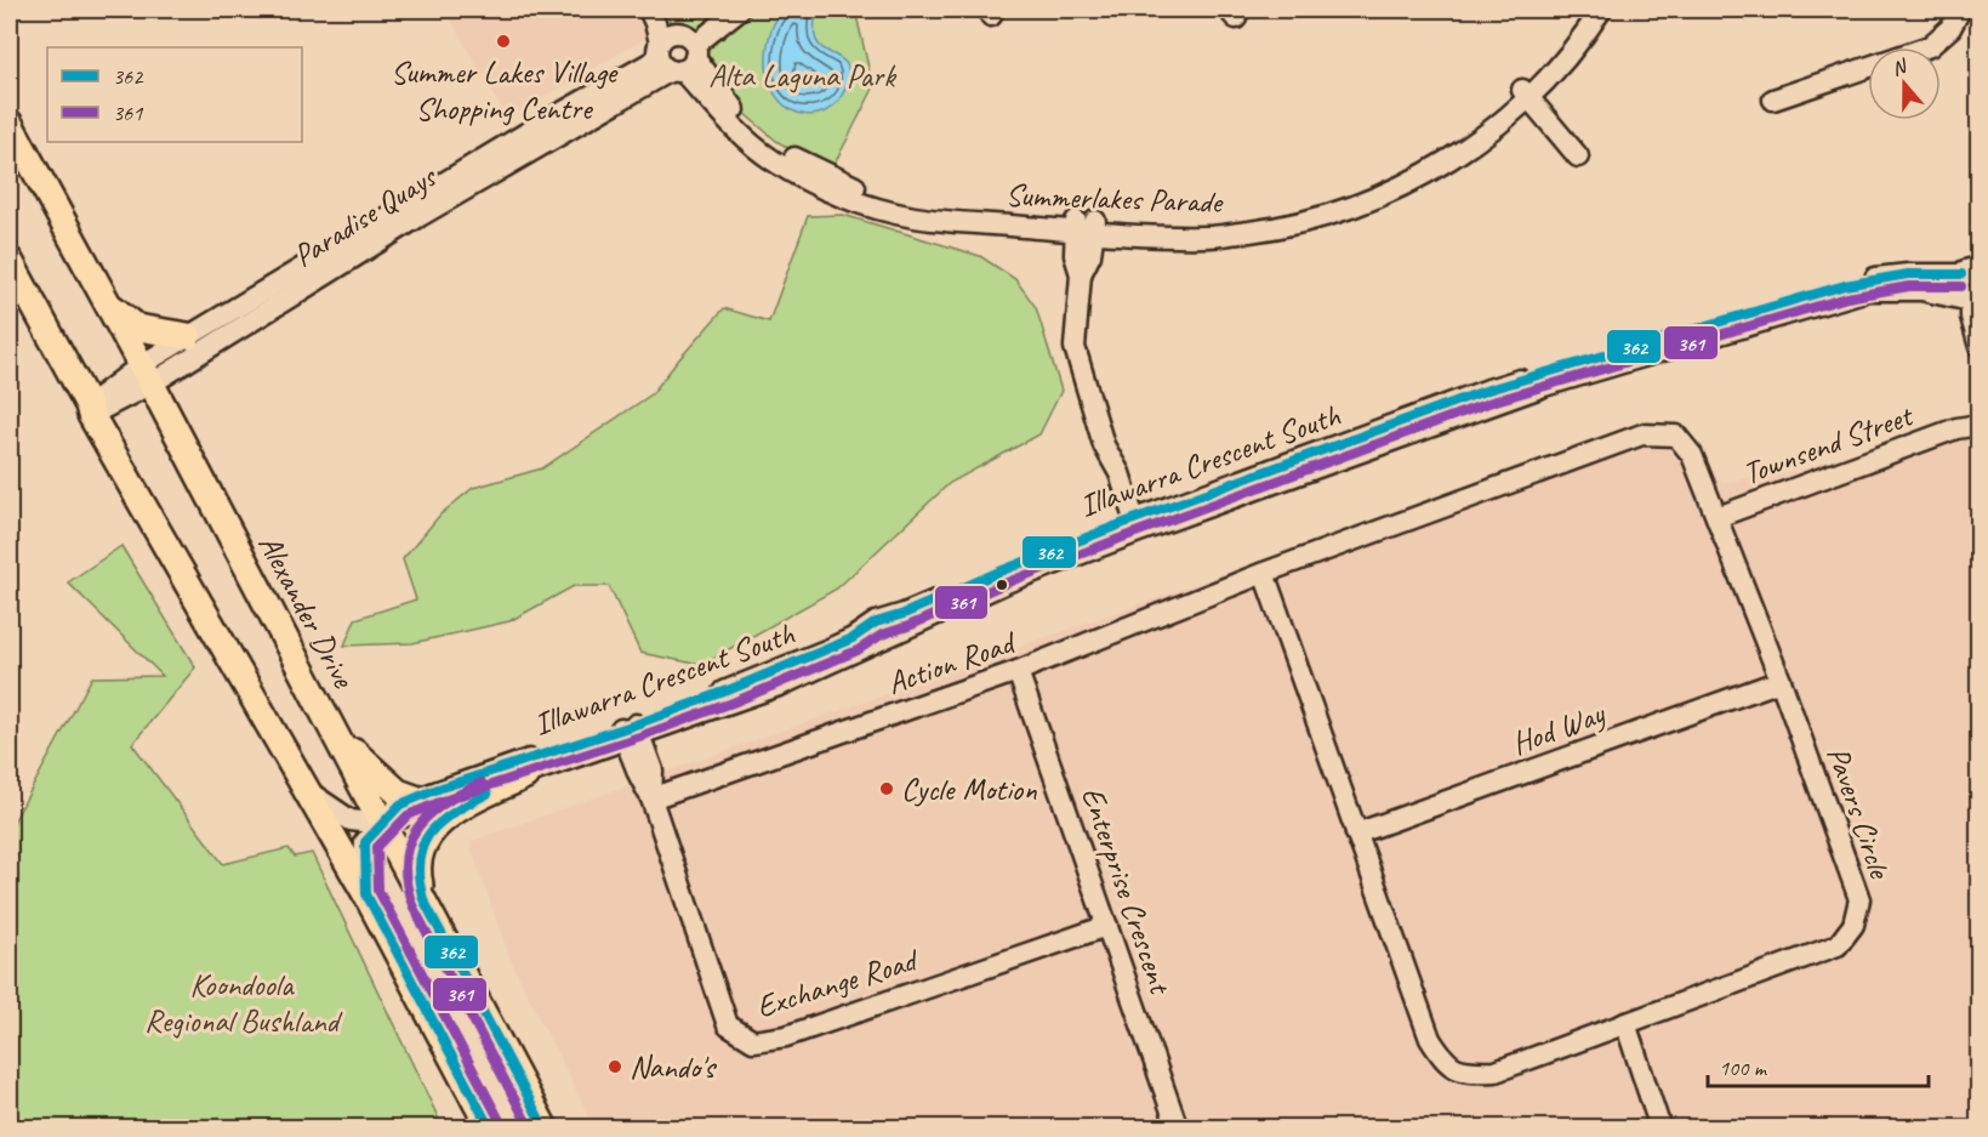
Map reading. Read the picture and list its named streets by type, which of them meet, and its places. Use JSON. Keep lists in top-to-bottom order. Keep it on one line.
{"streets":{"main road":["Alexander Drive"],"street":["Summerlakes Parade","Paradise Quays","Townsend Street","Illawarra Crescent South","Action Road","Hod Way","Pavers Circle","Enterprise Crescent","Exchange Road"]},"crossings":[["Summerlakes Parade","Paradise Quays"],["Paradise Quays","Alexander Drive"],["Townsend Street","Pavers Circle"],["Illawarra Crescent South","Alexander Drive"],["Illawarra Crescent South","Exchange Road"],["Action Road","Pavers Circle"],["Action Road","Enterprise Crescent"],["Action Road","Exchange Road"],["Hod Way","Pavers Circle"],["Enterprise Crescent","Exchange Road"]],"parks":["Alta Laguna Park","Koondoola Regional Bushland"],"places":["Summer Lakes Village Shopping Centre","Cycle Motion","Nando's"],"lines":["transit line 362","transit line 361"],"legend":["362","361"],"scale_bar":"100 m","north":"top"}
